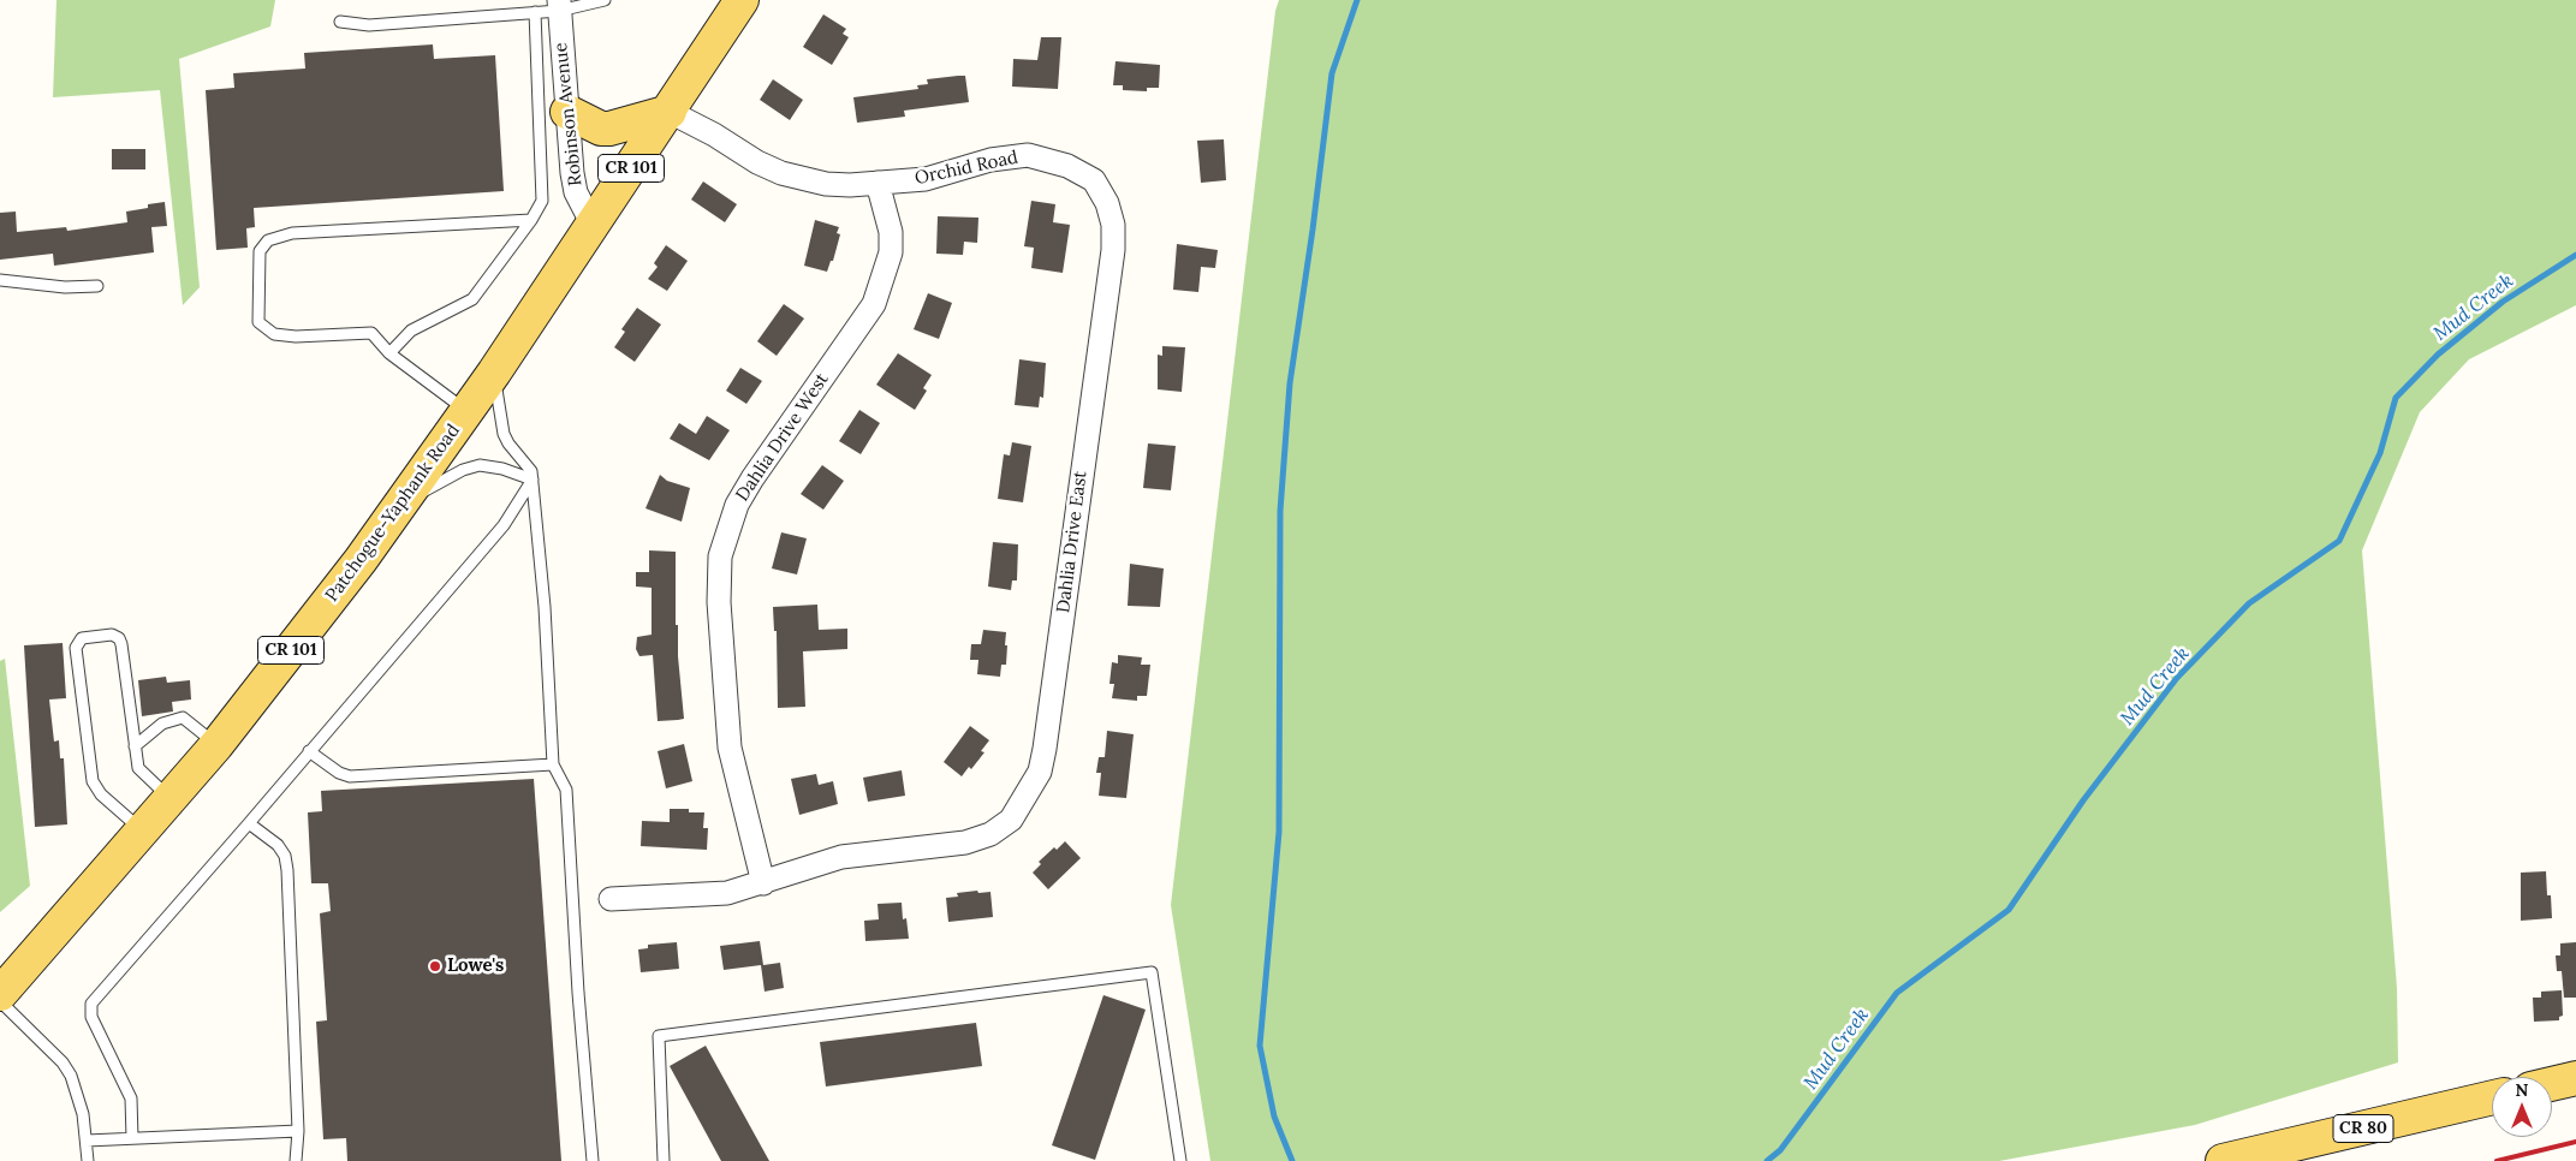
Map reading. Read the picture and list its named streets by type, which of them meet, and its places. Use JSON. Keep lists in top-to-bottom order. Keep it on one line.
{"streets":{"main road":["CR 101","Patchogue-Yaphank Road","CR 80"],"street":["Robinson Avenue","Orchid Road","Dahlia Drive West","Dahlia Drive East"]},"crossings":[["Robinson Avenue","Patchogue-Yaphank Road"],["Orchid Road","Dahlia Drive West"],["Orchid Road","Patchogue-Yaphank Road"],["Orchid Road","Dahlia Drive East"],["Dahlia Drive West","Dahlia Drive East"]],"water":["Mud Creek"],"places":["Lowe's"],"north":"top"}
